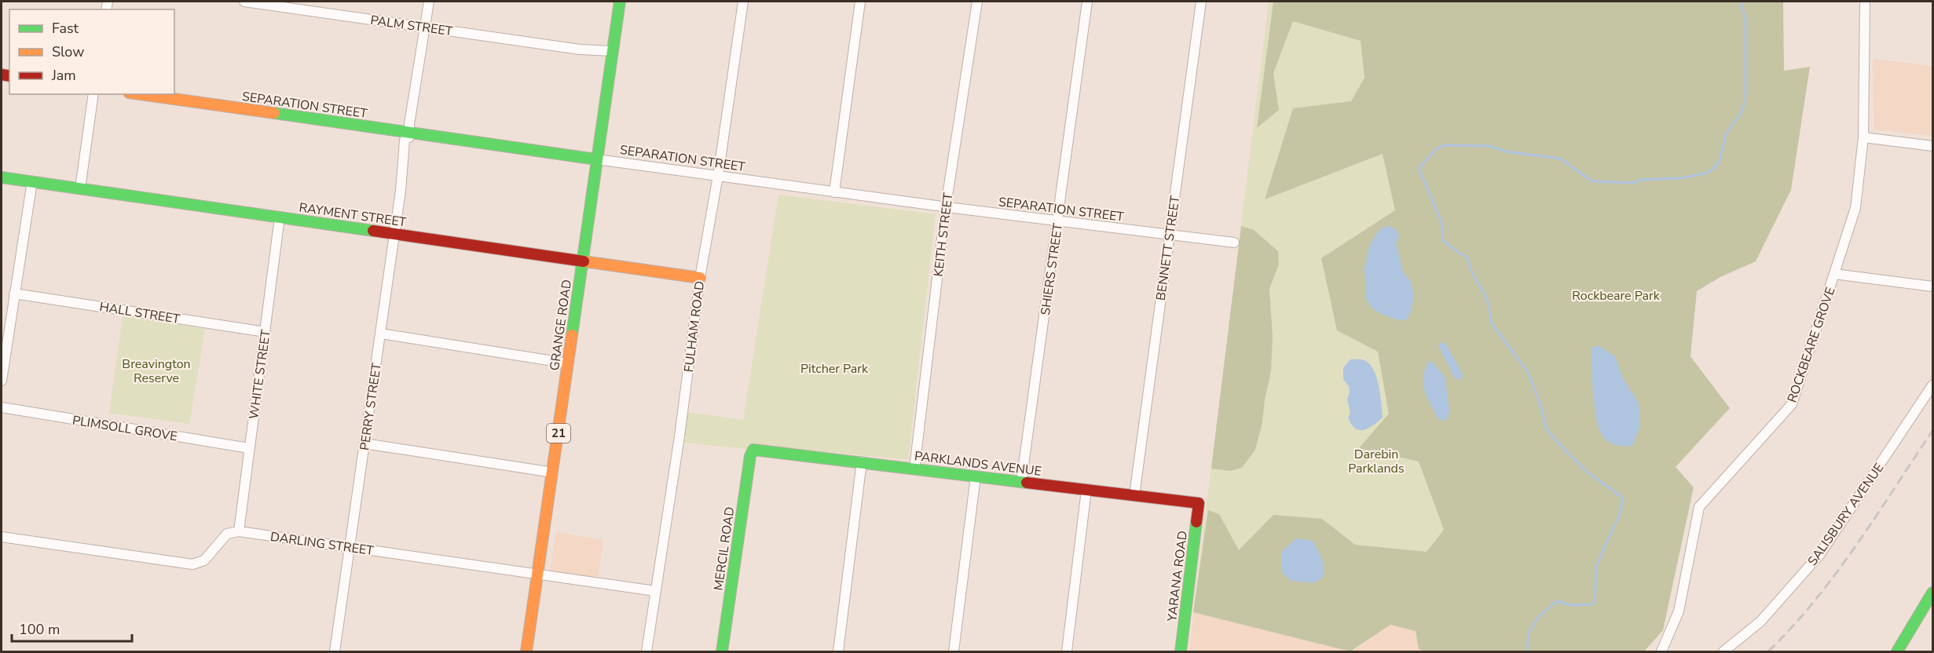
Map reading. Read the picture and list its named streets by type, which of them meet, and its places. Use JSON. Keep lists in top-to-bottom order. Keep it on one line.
{"streets":{"street":["PALM STREET","SEPARATION STREET","RAYMENT STREET","KEITH STREET","BENNETT STREET","SHIERS STREET","HALL STREET","GRANGE ROAD","FULHAM ROAD","ROCKBEARE GROVE","WHITE STREET","PERRY STREET","PLIMSOLL GROVE","21","PARKLANDS AVENUE","SALISBURY AVENUE","DARLING STREET","MERCIL ROAD","YARANA ROAD"]},"crossings":[["PALM STREET","GRANGE ROAD"],["PALM STREET","PERRY STREET"],["SEPARATION STREET","KEITH STREET"],["SEPARATION STREET","BENNETT STREET"],["SEPARATION STREET","SHIERS STREET"],["SEPARATION STREET","GRANGE ROAD"],["SEPARATION STREET","FULHAM ROAD"],["SEPARATION STREET","PERRY STREET"],["RAYMENT STREET","GRANGE ROAD"],["RAYMENT STREET","FULHAM ROAD"],["RAYMENT STREET","WHITE STREET"],["RAYMENT STREET","PERRY STREET"],["KEITH STREET","PARKLANDS AVENUE"],["BENNETT STREET","PARKLANDS AVENUE"],["SHIERS STREET","PARKLANDS AVENUE"],["HALL STREET","WHITE STREET"],["GRANGE ROAD","DARLING STREET"],["FULHAM ROAD","DARLING STREET"],["WHITE STREET","PLIMSOLL GROVE"],["WHITE STREET","DARLING STREET"],["PERRY STREET","DARLING STREET"],["PARKLANDS AVENUE","MERCIL ROAD"],["PARKLANDS AVENUE","YARANA ROAD"]],"parks":["Rockbeare Park","Breavington Reserve","Pitcher Park","Darebin Parklands"],"legend":["Fast","Slow","Jam"],"scale_bar":"100 m"}
